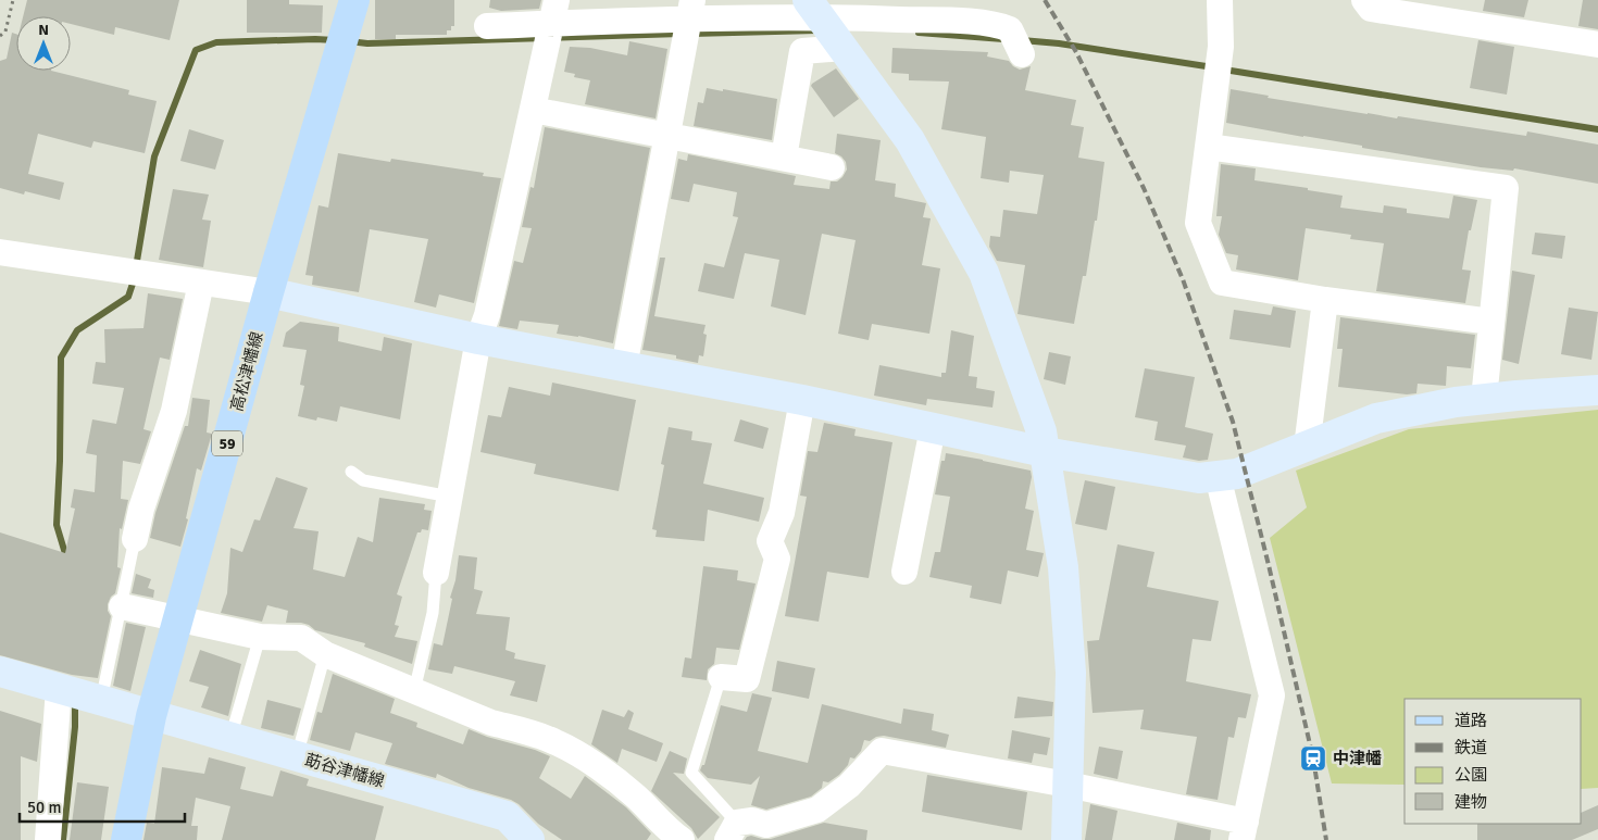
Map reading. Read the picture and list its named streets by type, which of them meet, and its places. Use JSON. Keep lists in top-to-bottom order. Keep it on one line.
{"streets":{"main road":["高松津幡線","59"],"street":["莇谷津幡線"]},"crossings":[["高松津幡線","莇谷津幡線"]],"places":{"station":["中津幡"]},"legend":["道路","鉄道","公園","建物"],"scale_bar":"50 m","north":"top"}
